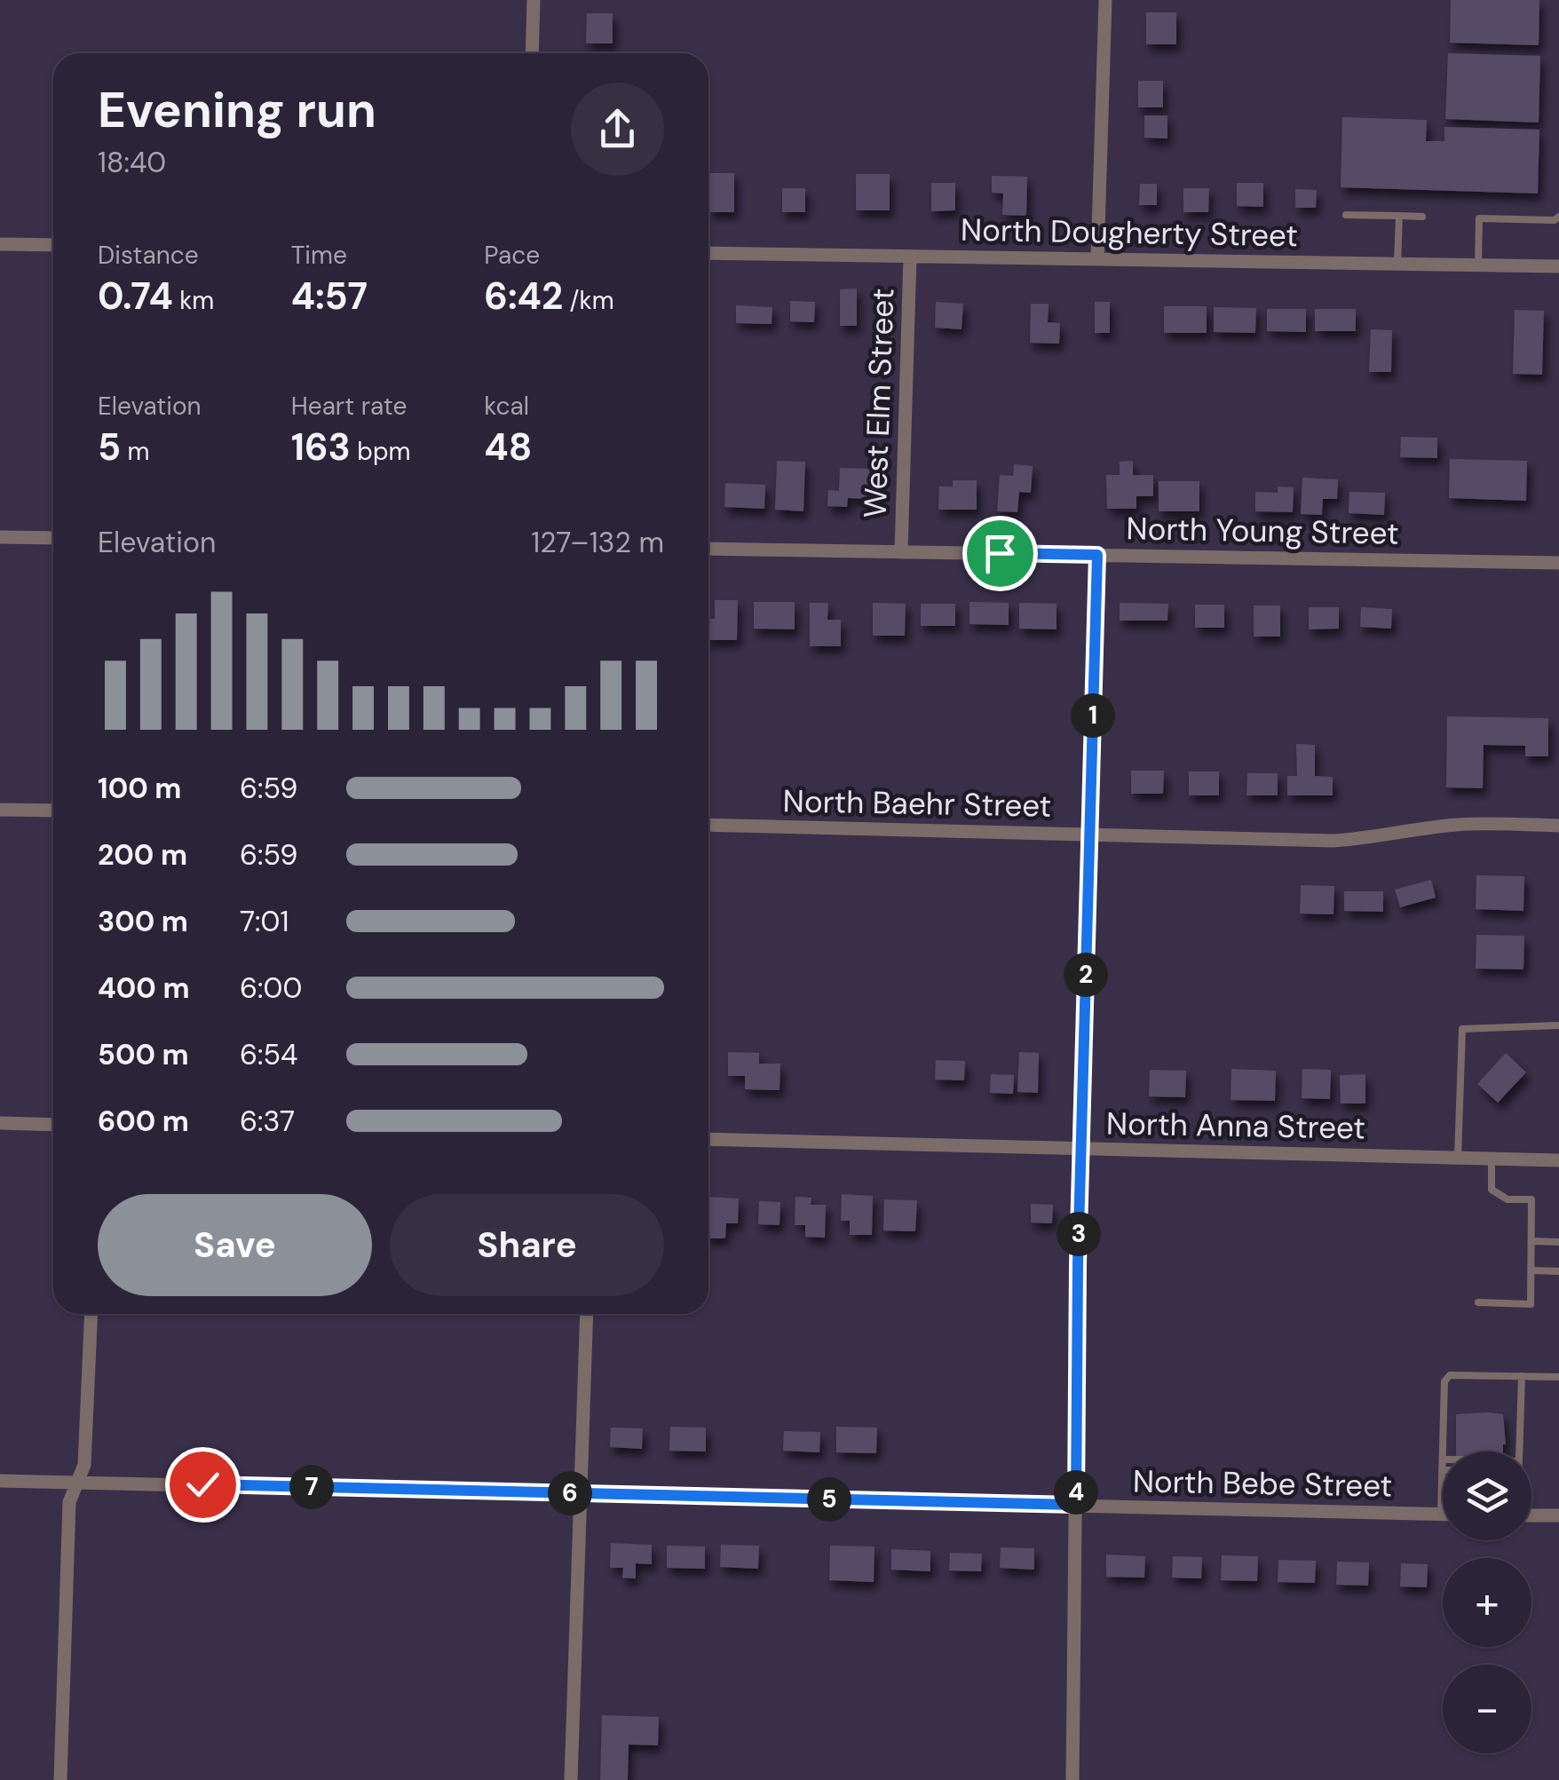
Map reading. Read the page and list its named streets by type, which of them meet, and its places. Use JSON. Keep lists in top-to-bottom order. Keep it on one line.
{"streets":{"street":["North Dougherty Street","West Elm Street","North Young Street","North Baehr Street","North Anna Street","North Bebe Street"]},"crossings":[["North Dougherty Street","West Elm Street"],["West Elm Street","North Young Street"]],"page":{"heading":["Evening run","18:40"],"stats":[["Distance","0.74 km"],["Time","4:57"],["Pace","6:42 /km"],["Elevation","5 m"],["Heart rate","163 bpm"],["kcal","48"]],"chart":["Elevation","127–132 m"],"pins":["1","2","3","7","4","6","5"],"list":[{"name":"100 m","note":"6:59"},{"name":"200 m","note":"6:59"},{"name":"300 m","note":"7:01"},{"name":"400 m","note":"6:00"},{"name":"500 m","note":"6:54"},{"name":"600 m","note":"6:37"}],"buttons":["Save","Share"],"map_buttons":["+","−"]}}
